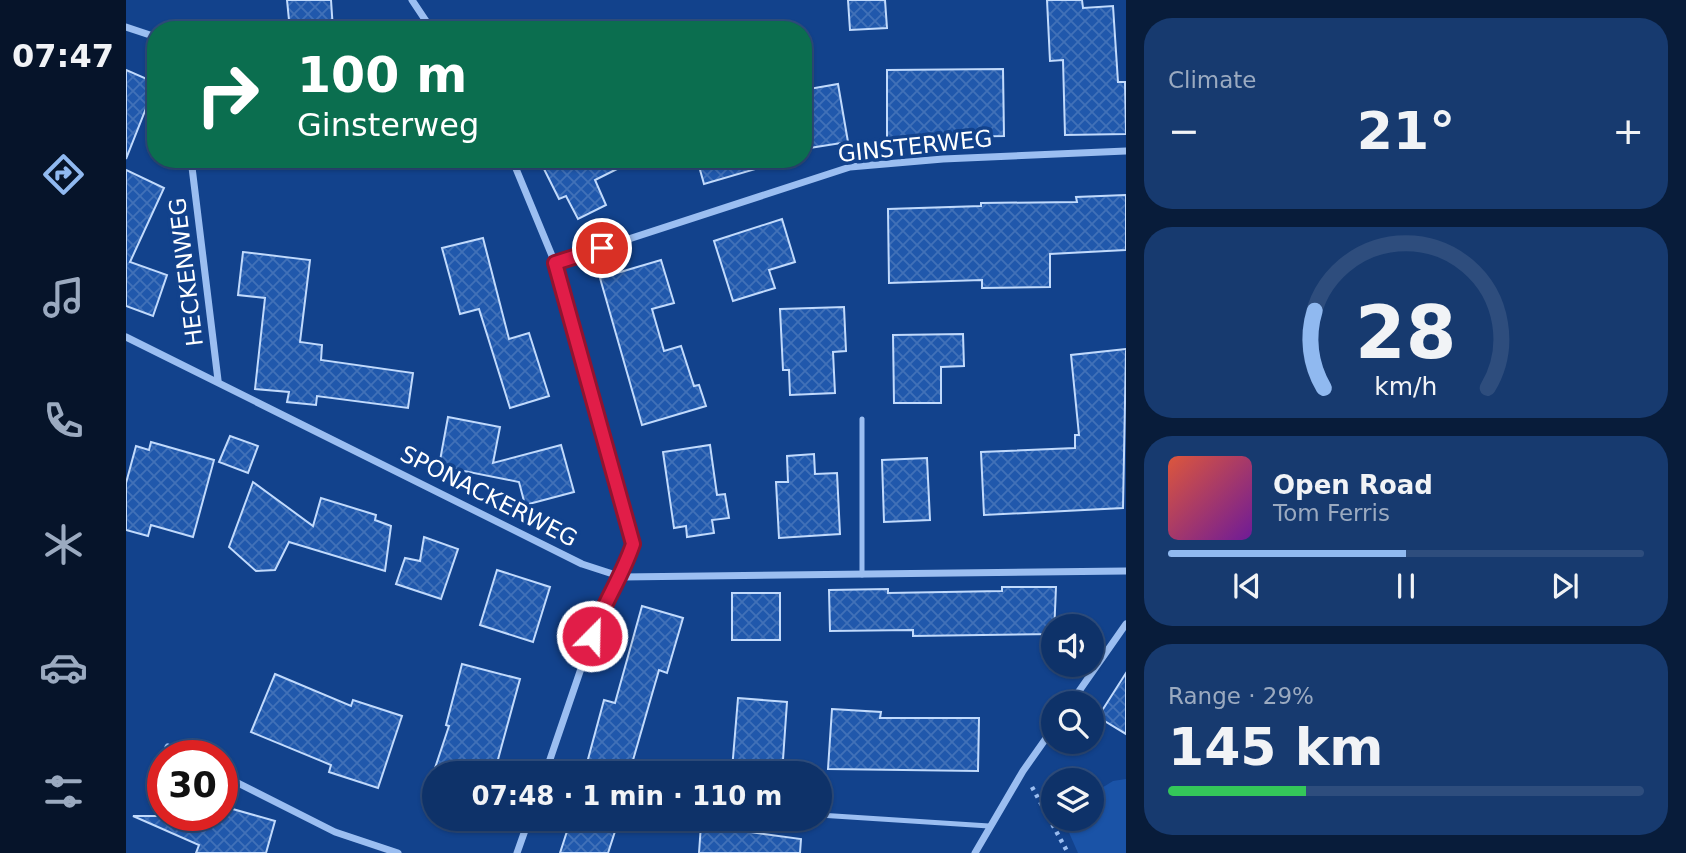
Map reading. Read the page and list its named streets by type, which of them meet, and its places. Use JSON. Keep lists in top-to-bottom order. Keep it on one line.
{"streets":{"street":["GINSTERWEG","HECKENWEG","SPONACKERWEG"]},"crossings":[["HECKENWEG","SPONACKERWEG"]],"page":{"tabs":"07:47","tile":["Climate",["Range · 29%","145 km"]],"turn":["100 m","Ginsterweg"],"heat":["−","21°","+"],"song":["Open Road","Tom Ferris"],"limit":"30","trip":"07:48 · 1 min · 110 m","gauge":["28","km/h"]}}
